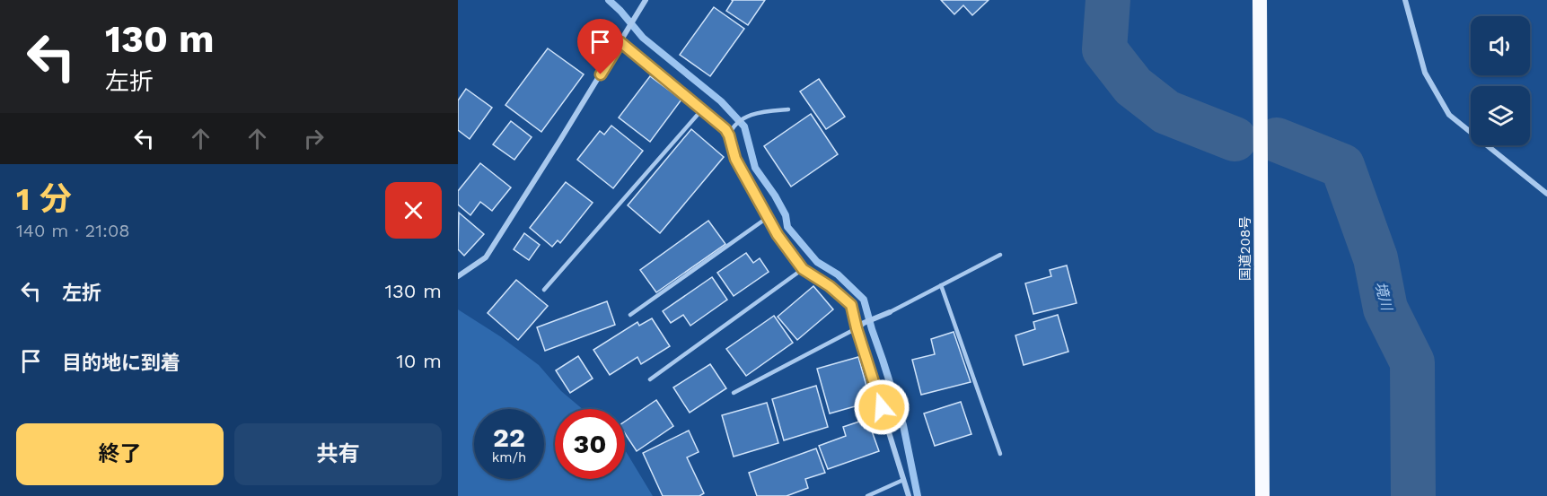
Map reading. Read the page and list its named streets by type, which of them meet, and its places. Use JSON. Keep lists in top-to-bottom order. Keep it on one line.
{"streets":{"highway":["国道208号"]},"water":["境川"],"page":{"turn":["130 m","左折"],"heading":["1 分","140 m · 21:08"],"list":[{"name":"左折","value":"130 m"},{"name":"目的地に到着","value":"10 m"}],"speed":"22 km/h","limit":"30","buttons":["終了","共有"]}}
